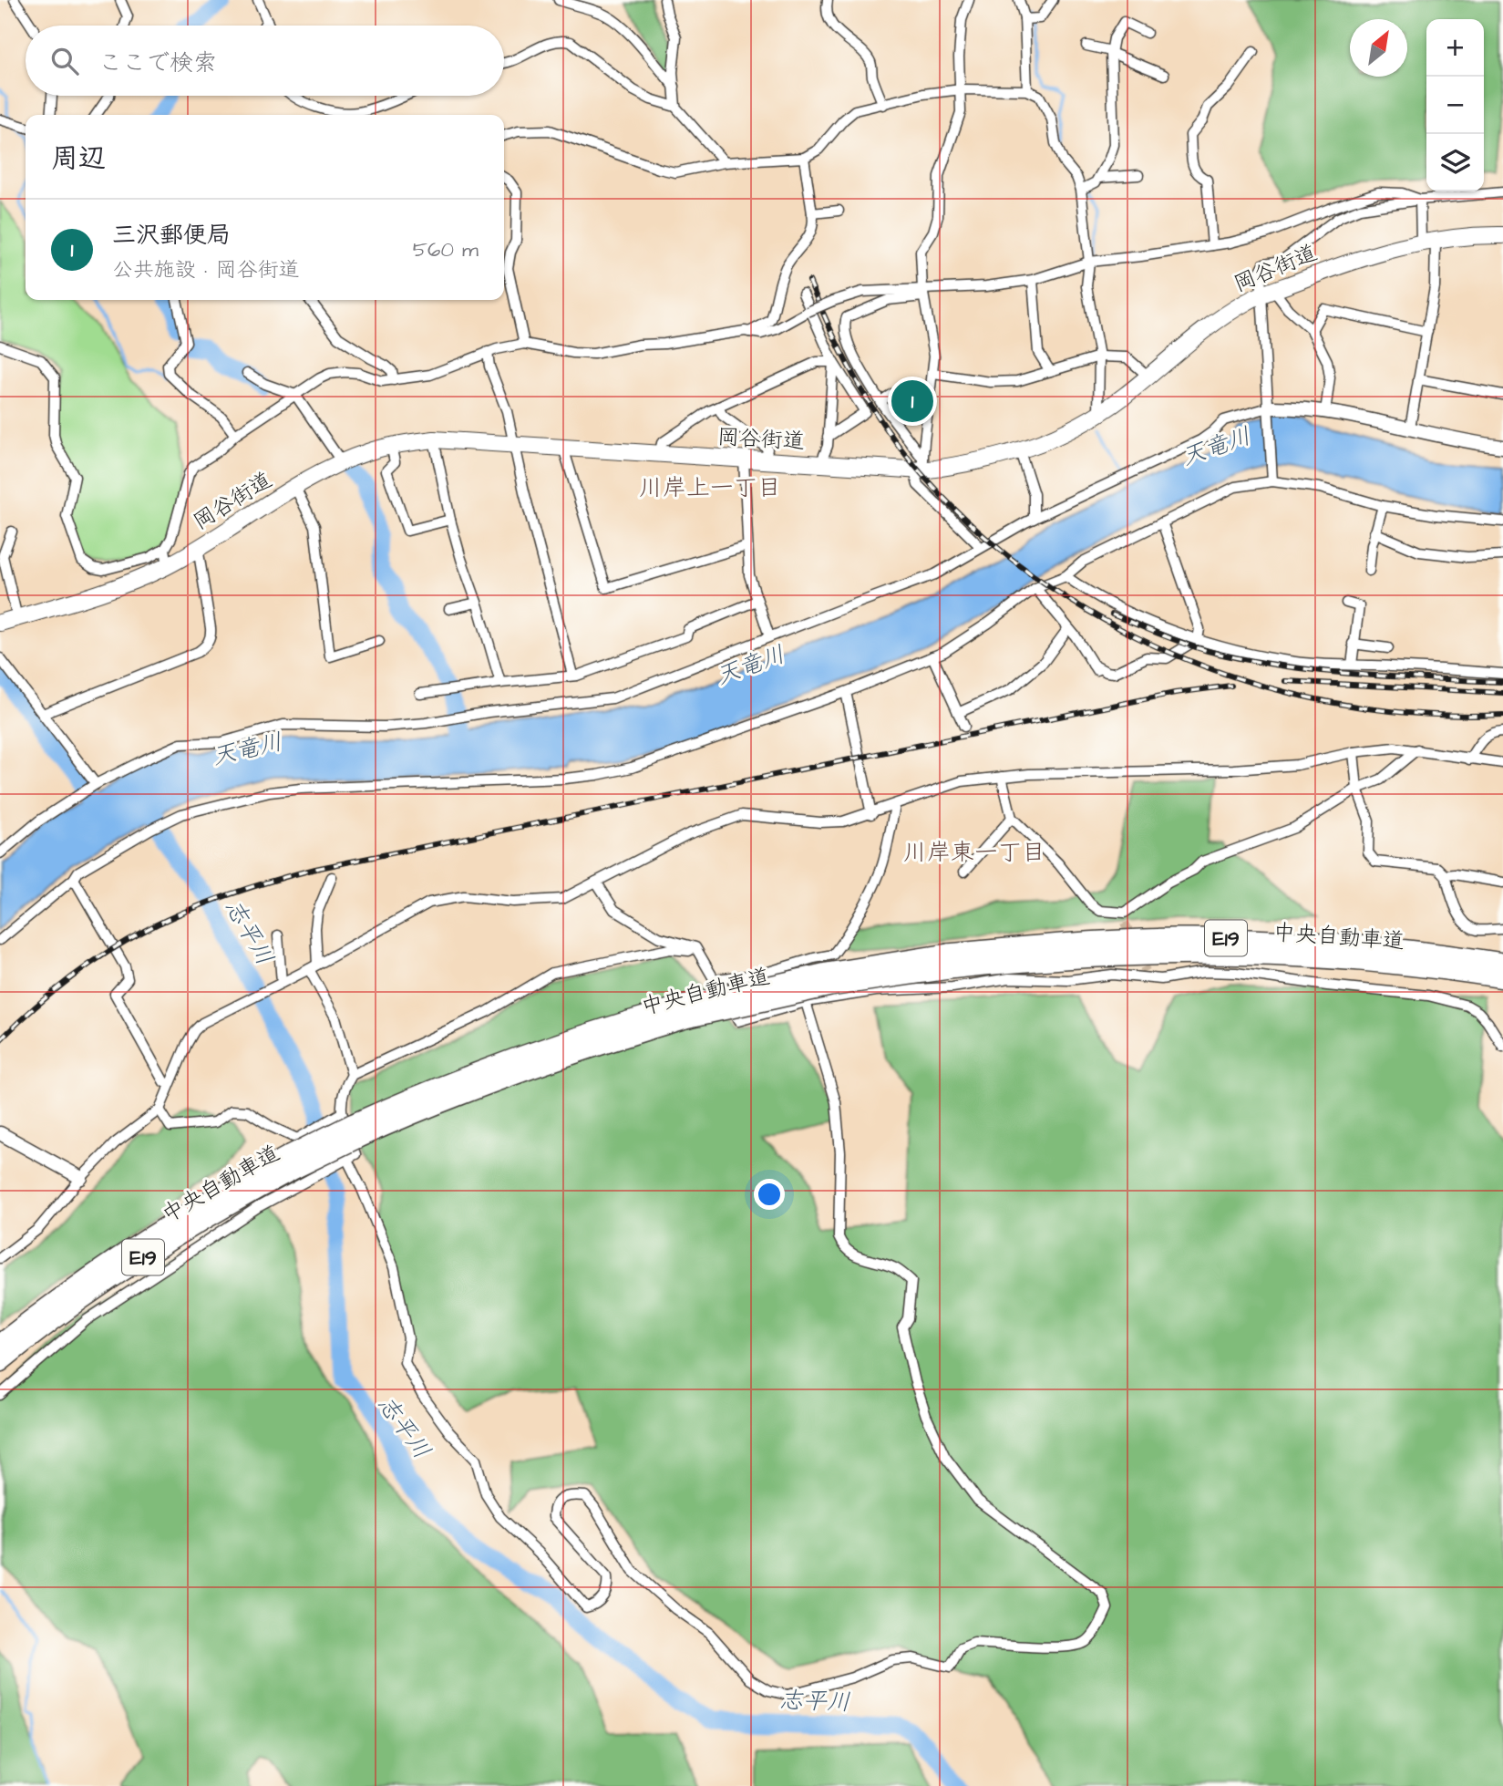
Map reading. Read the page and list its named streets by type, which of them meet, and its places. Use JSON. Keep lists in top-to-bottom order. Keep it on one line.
{"streets":{"highway":["中央自動車道","E19"],"main road":["岡谷街道"]},"districts":["川岸上一丁目","川岸東一丁目"],"water":["天竜川","志平川"],"north":"top right","page":{"map_buttons":["+","−"],"search":"ここで検索","heading":"周辺","list":[{"mark":"1","name":"三沢郵便局","note":"公共施設 · 岡谷街道","value":"560 m"}],"pins":"1"}}
